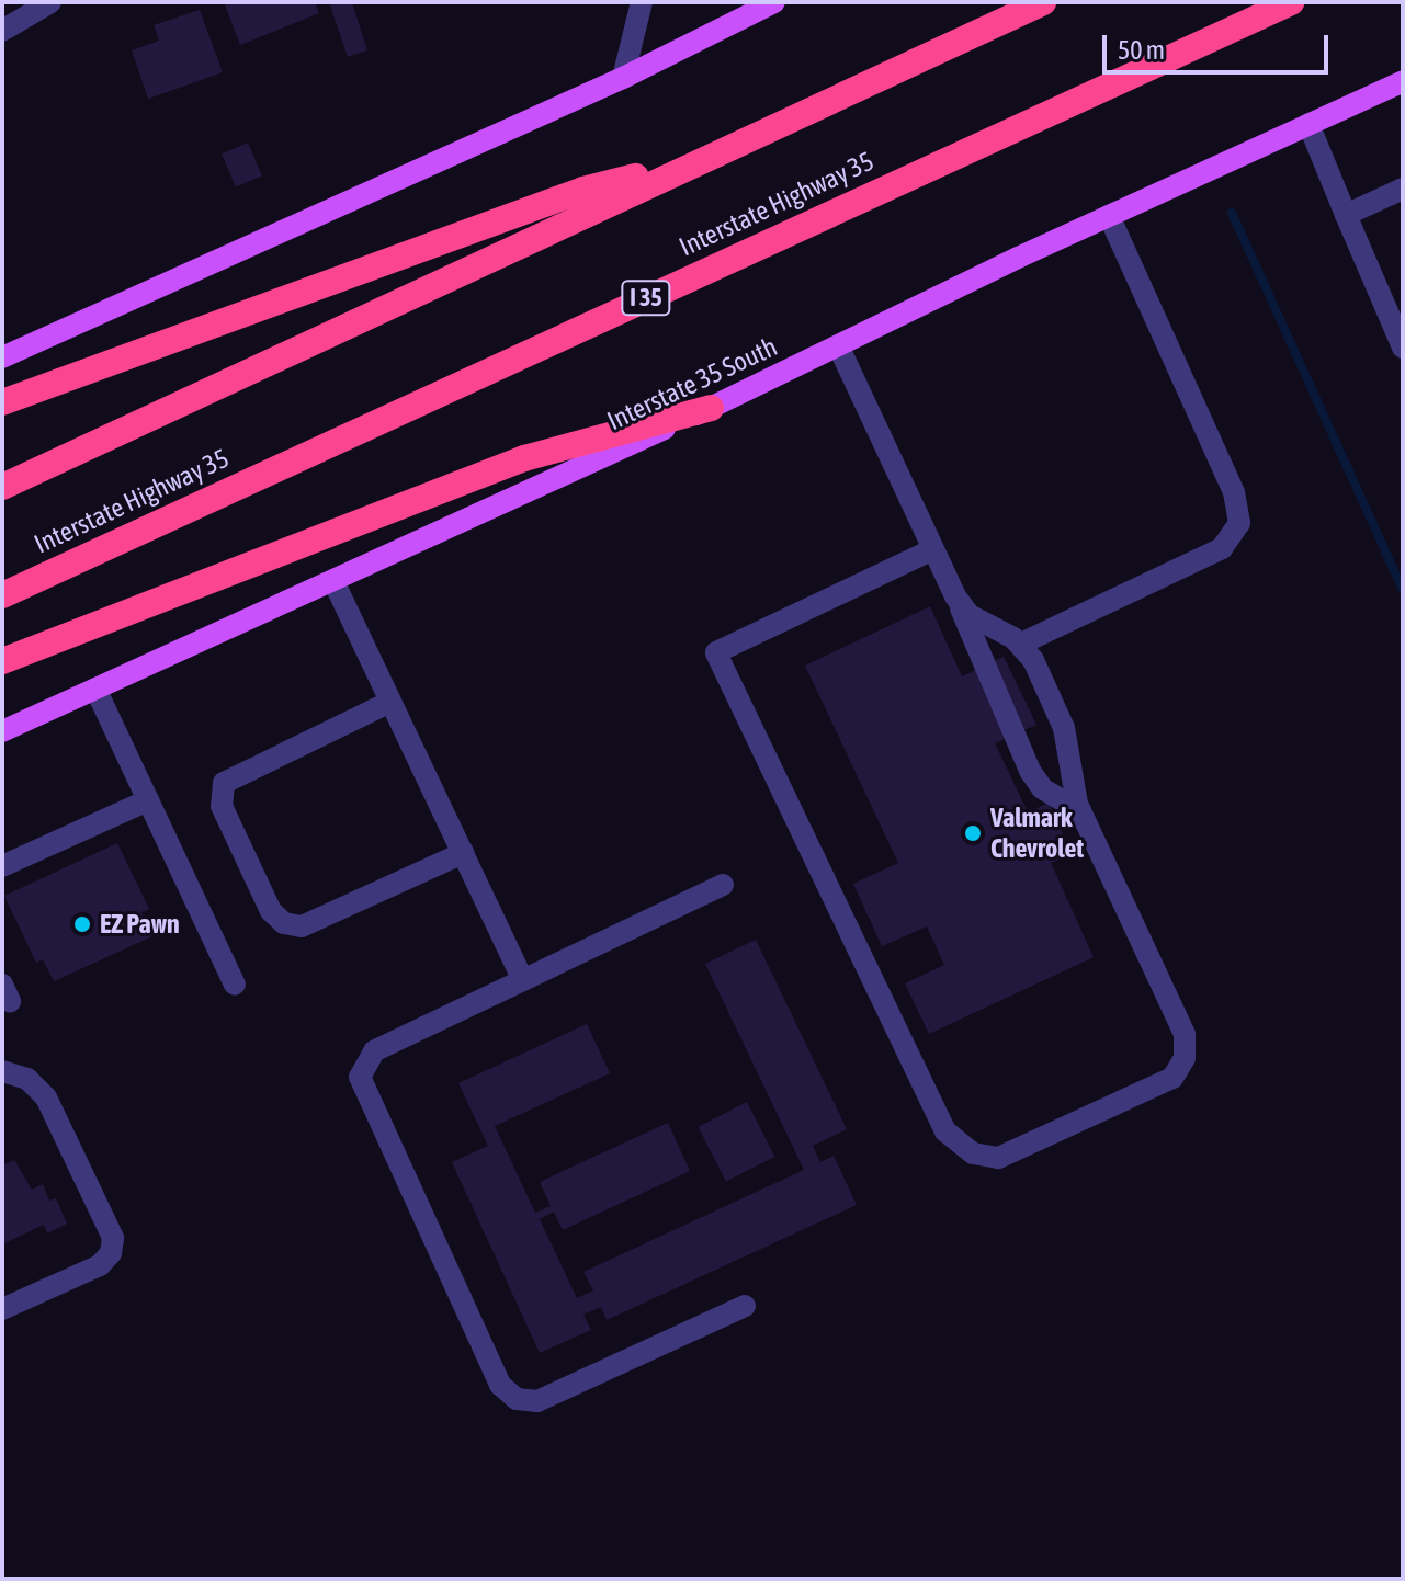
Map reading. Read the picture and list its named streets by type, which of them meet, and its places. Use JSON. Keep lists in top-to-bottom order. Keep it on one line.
{"streets":{"highway":["Interstate Highway 35","I 35"],"main road":["Interstate 35 South"]},"places":["Valmark Chevrolet","EZ Pawn"],"scale_bar":"50 m"}
